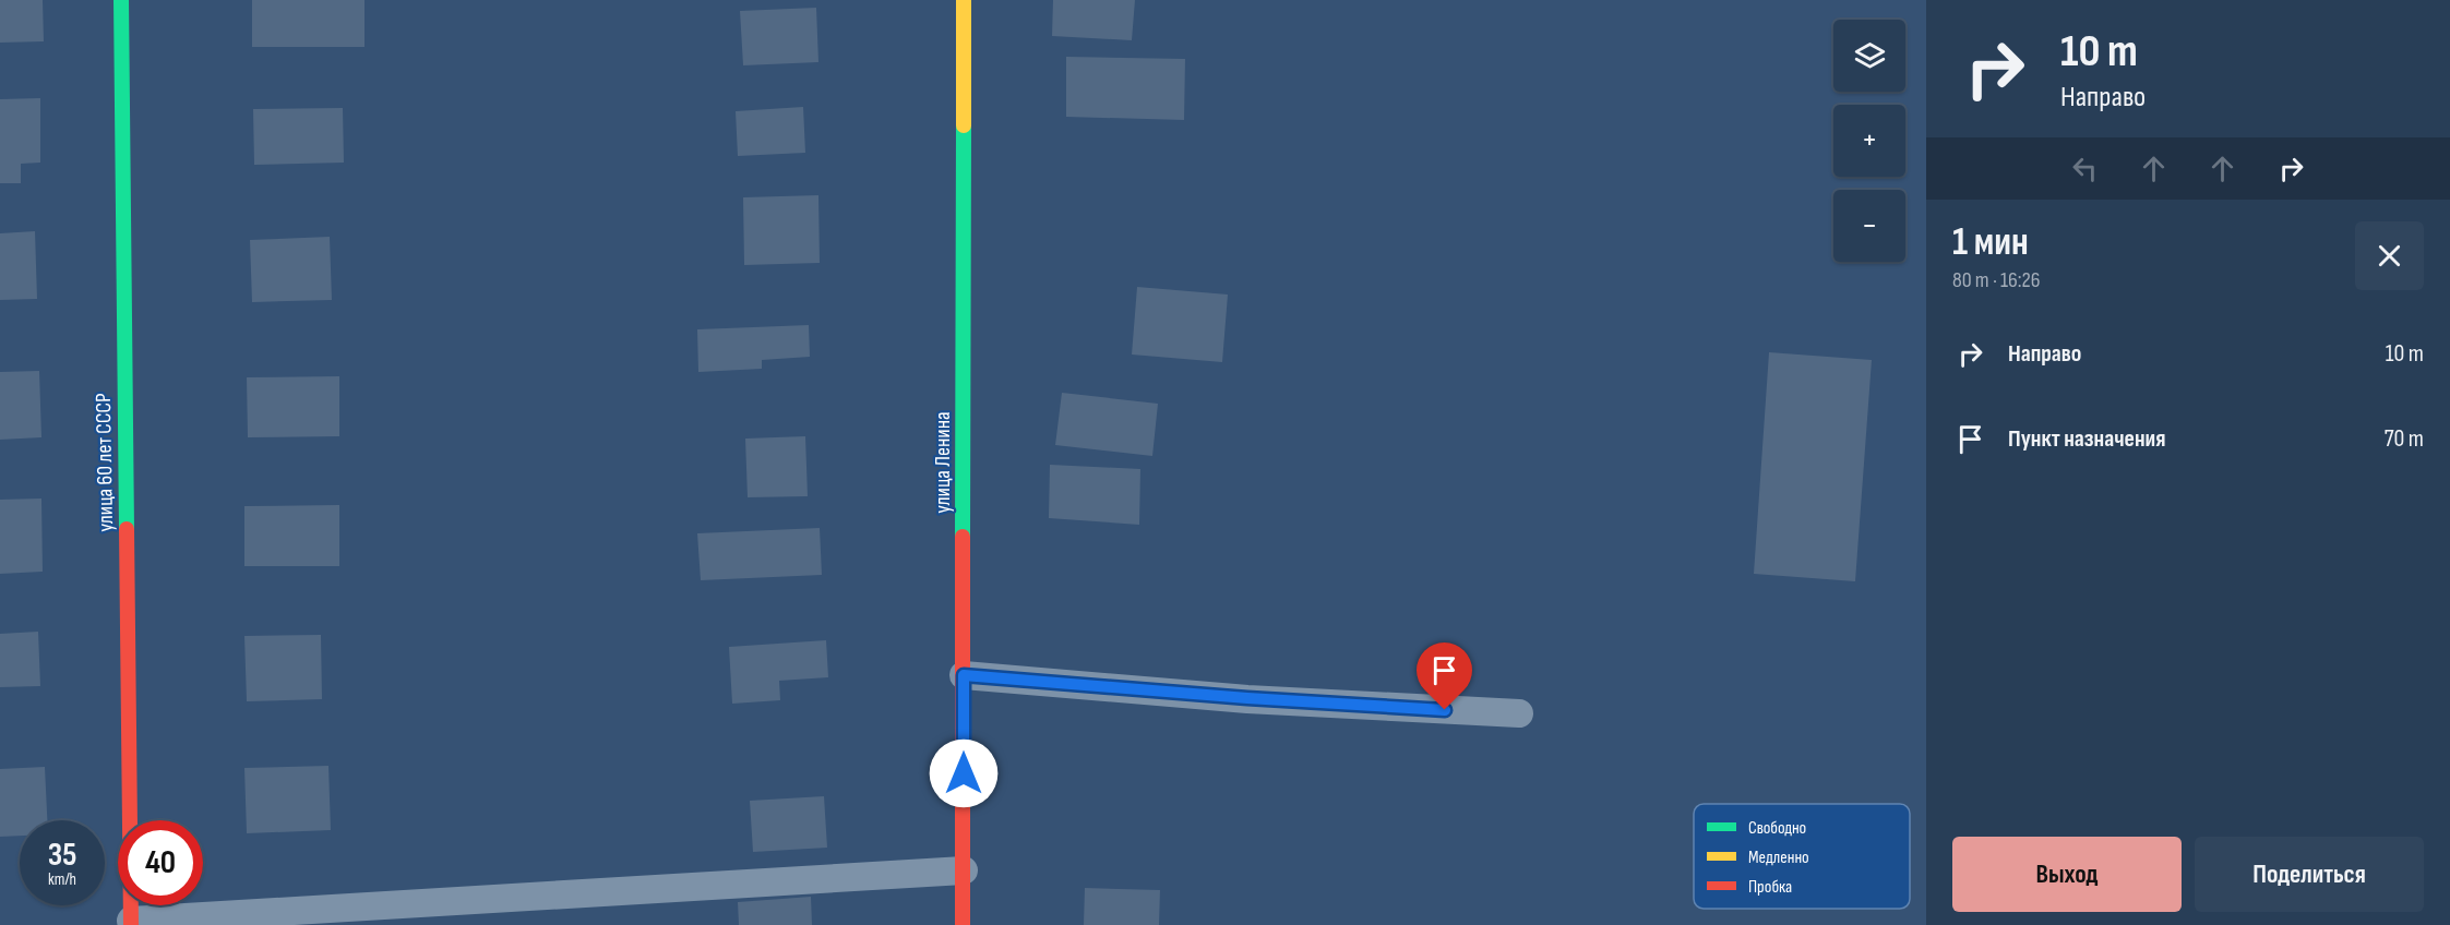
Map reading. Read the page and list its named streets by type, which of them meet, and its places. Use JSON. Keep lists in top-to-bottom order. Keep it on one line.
{"streets":{"street":["улица 60 лет СССР","улица Ленина"]},"legend":["Свободно","Медленно","Пробка"],"page":{"turn":["10 m","Направо"],"map_buttons":["+","−"],"heading":["1 мин","80 m · 16:26"],"list":[{"name":"Направо","value":"10 m"},{"name":"Пункт назначения","value":"70 m"}],"speed":"35 km/h","limit":"40","buttons":["Выход","Поделиться"]}}
